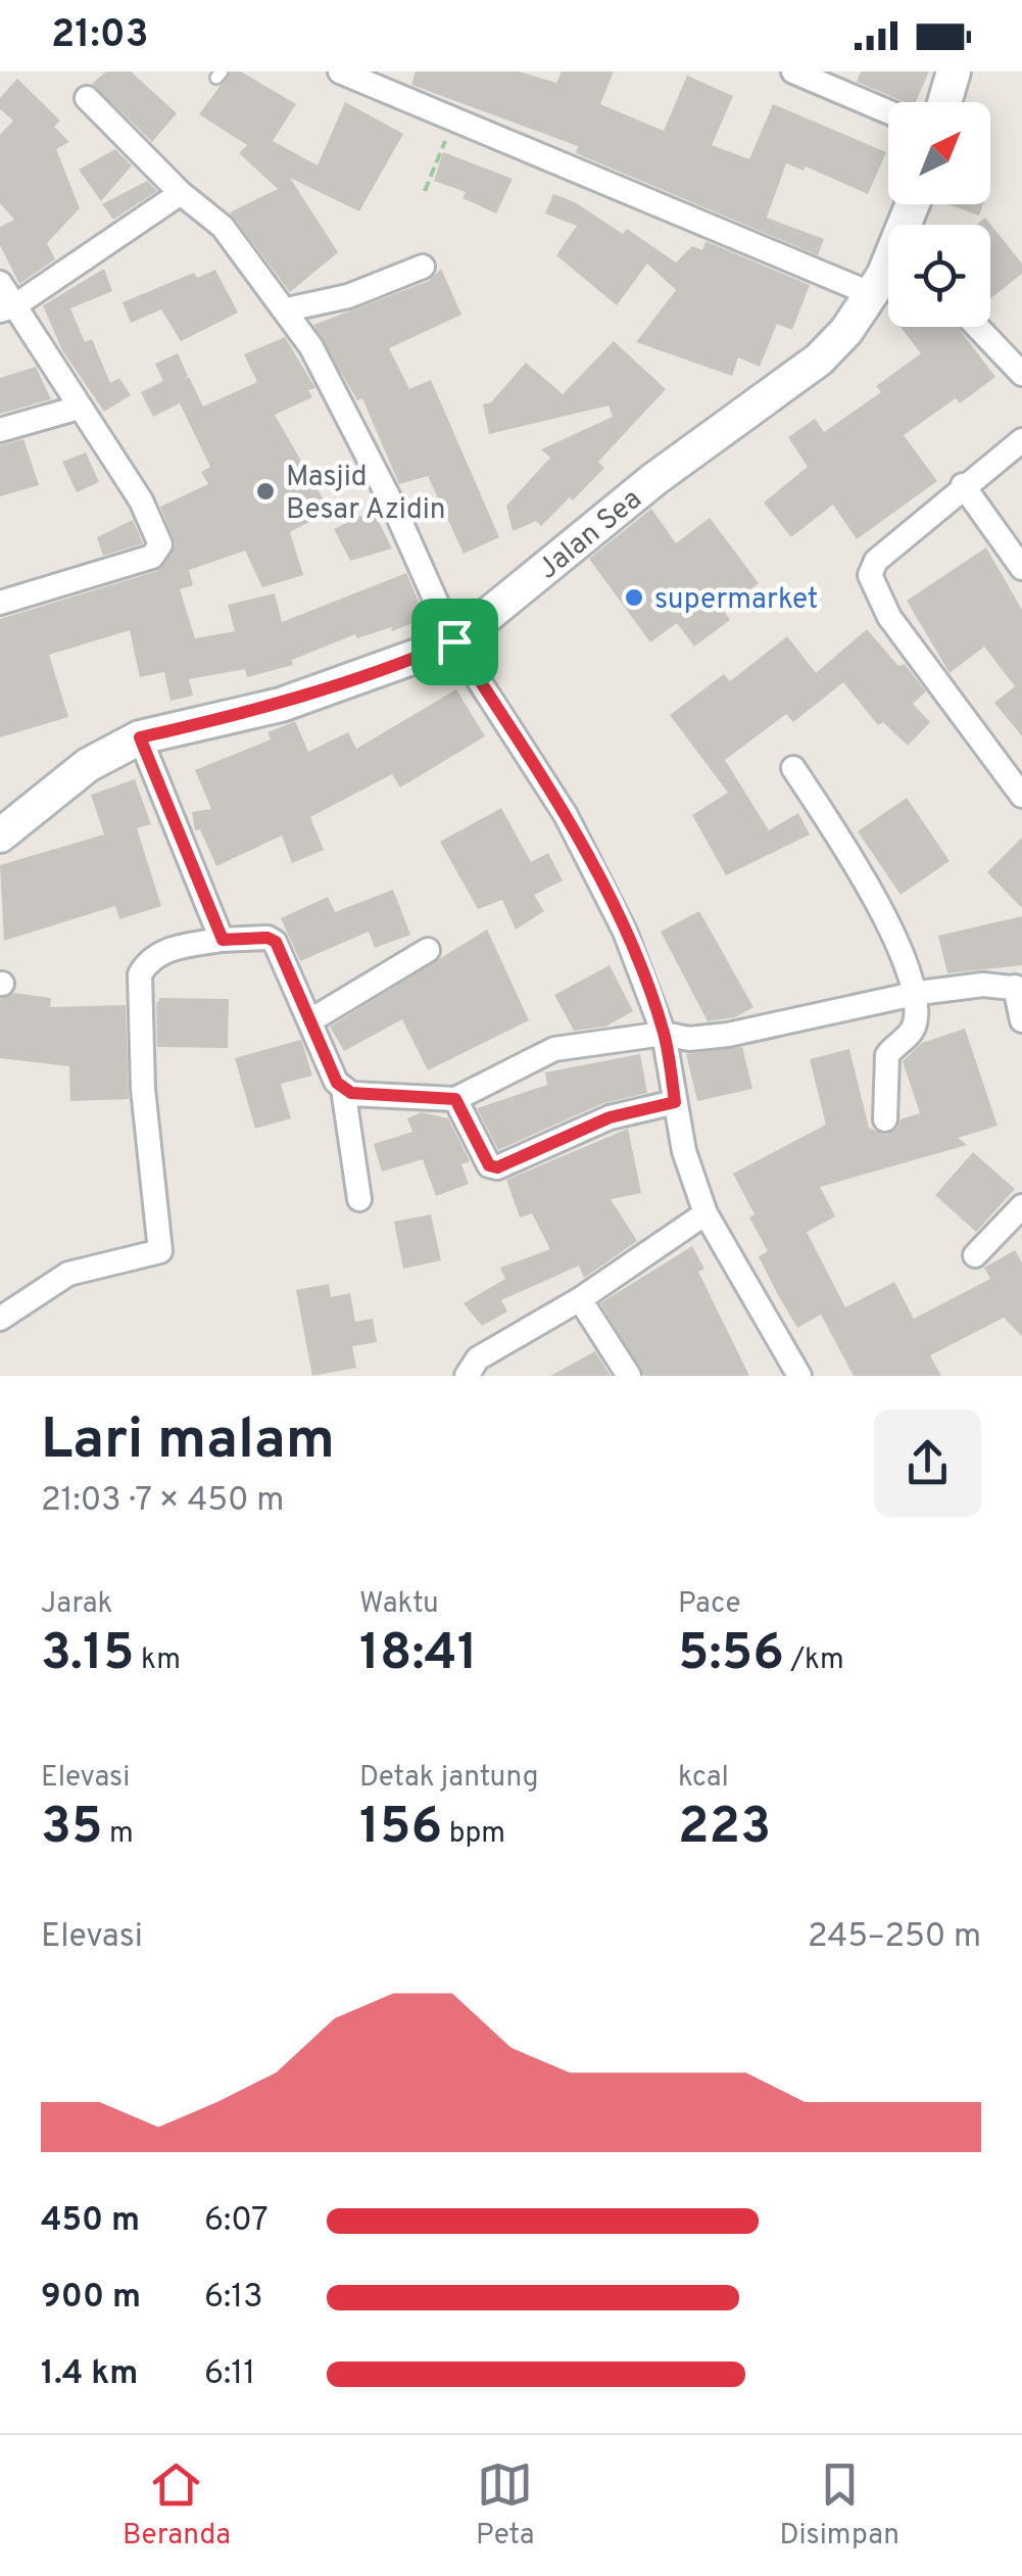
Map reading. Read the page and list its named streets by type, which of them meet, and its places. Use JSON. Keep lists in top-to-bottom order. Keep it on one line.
{"streets":{"main road":["Jalan Sea"]},"places":["Masjid Besar Azidin","supermarket"],"north":"top right","page":{"status":"21:03","heading":["Lari malam","21:03 · 7 × 450 m"],"stats":[["Jarak","3.15 km"],["Waktu","18:41"],["Pace","5:56 /km"],["Elevasi","35 m"],["Detak jantung","156 bpm"],["kcal","223"]],"chart":["Elevasi","245–250 m"],"list":[{"name":"450 m","note":"6:07"},{"name":"900 m","note":"6:13"},{"name":"1.4 km","note":"6:11"}],"tabs":["Beranda","Peta","Disimpan"]}}
